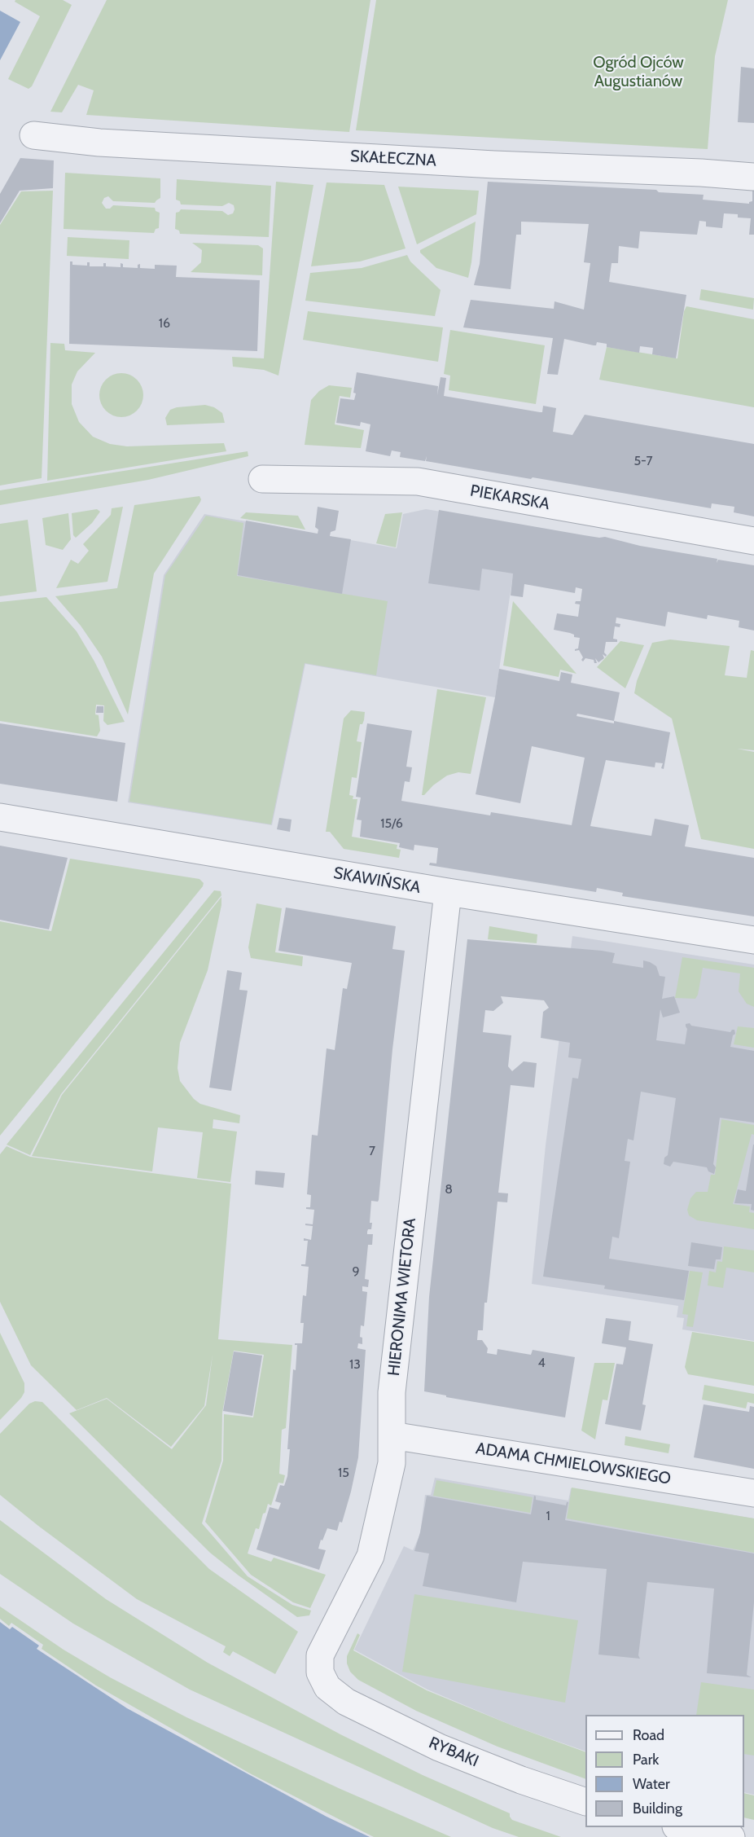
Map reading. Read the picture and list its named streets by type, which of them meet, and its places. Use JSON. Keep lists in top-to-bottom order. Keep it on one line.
{"streets":{"street":["SKAŁECZNA","PIEKARSKA","SKAWIŃSKA","HIERONIMA WIETORA","ADAMA CHMIELOWSKIEGO","RYBAKI"]},"crossings":[["SKAWIŃSKA","HIERONIMA WIETORA"],["HIERONIMA WIETORA","ADAMA CHMIELOWSKIEGO"],["HIERONIMA WIETORA","RYBAKI"]],"parks":["Ogród Ojców Augustianów"],"house_numbers":["16","5-7","15/6","7","8","9","4","13","15","1"],"legend":["Road","Park","Water","Building"]}
